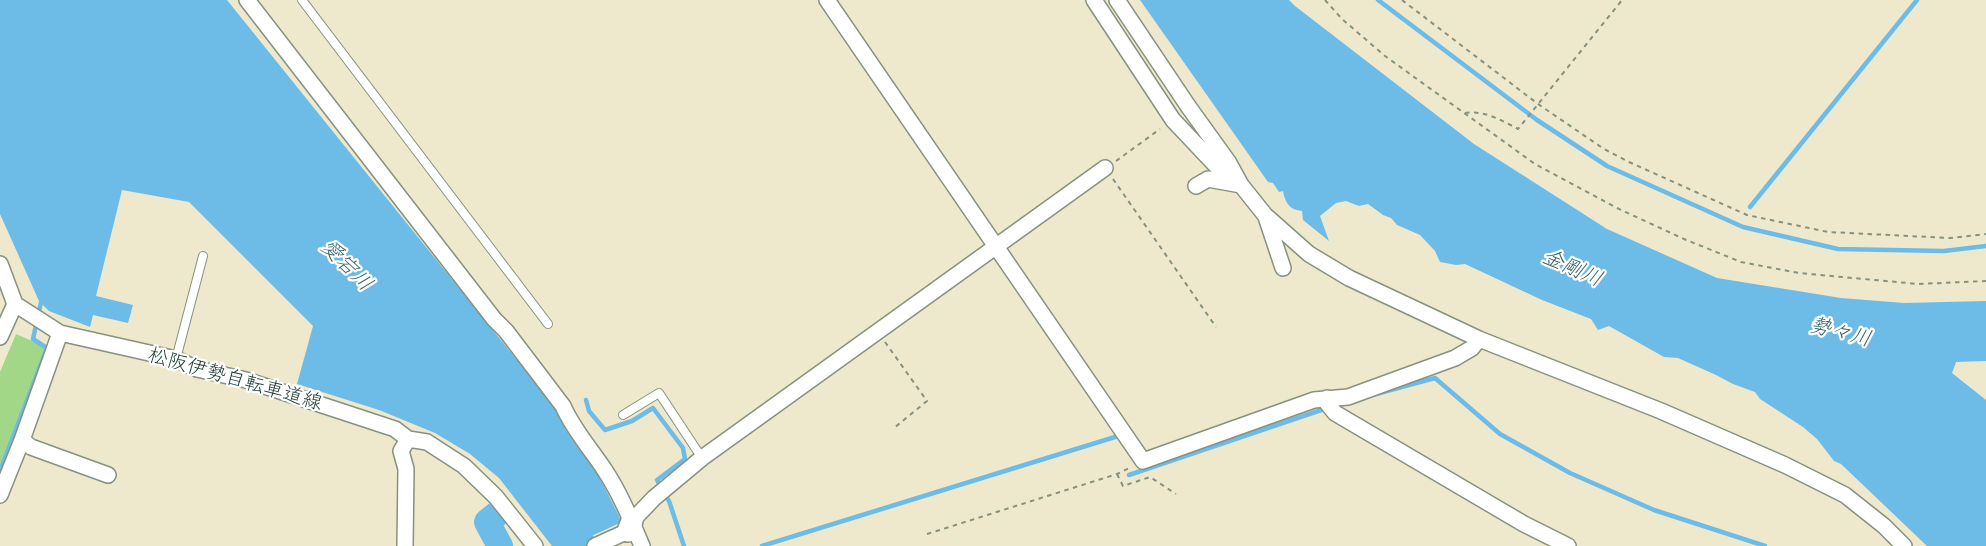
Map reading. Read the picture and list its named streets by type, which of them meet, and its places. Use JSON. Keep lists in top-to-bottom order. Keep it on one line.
{"streets":{"street":["松阪伊勢自転車道線"]},"water":["愛宕川","金剛川","勢々川"]}
